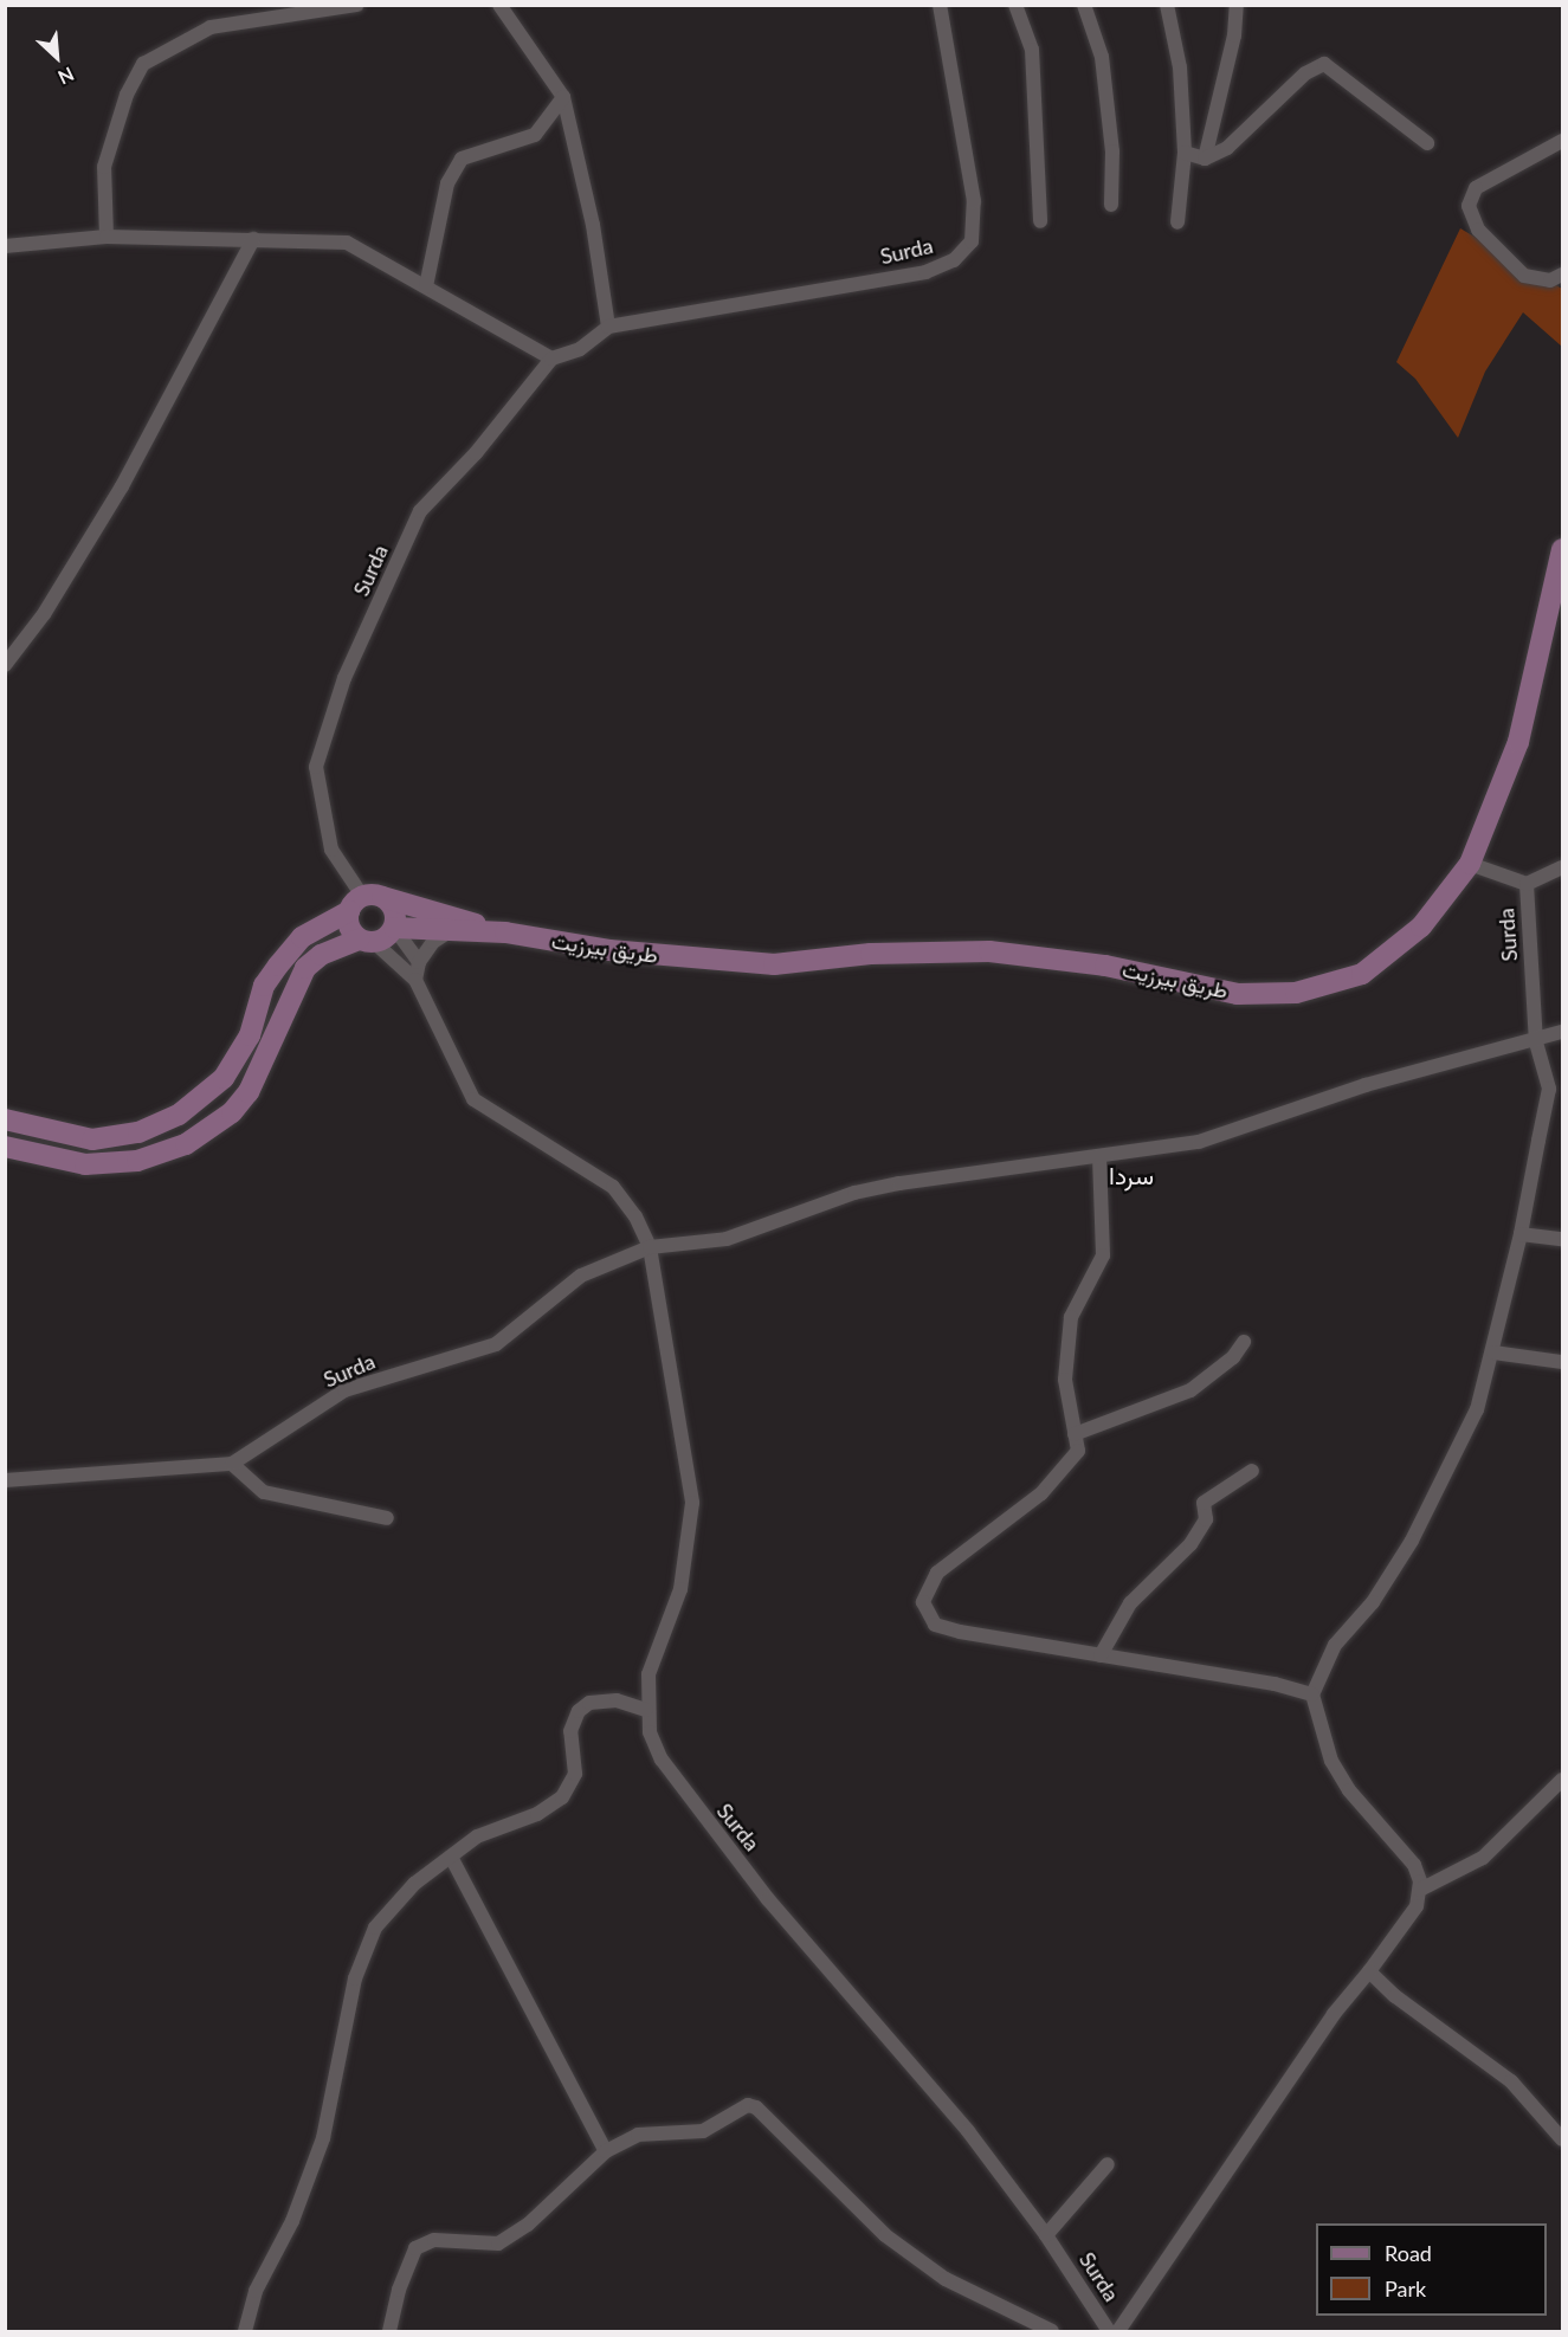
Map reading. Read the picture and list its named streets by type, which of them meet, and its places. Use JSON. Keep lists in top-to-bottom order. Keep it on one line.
{"streets":{"main road":["طريق بيرزيت"],"street":["Surda"]},"crossings":[["Surda","طريق بيرزيت"]],"districts":["سردا"],"legend":["Road","Park"],"north":"bottom right"}
